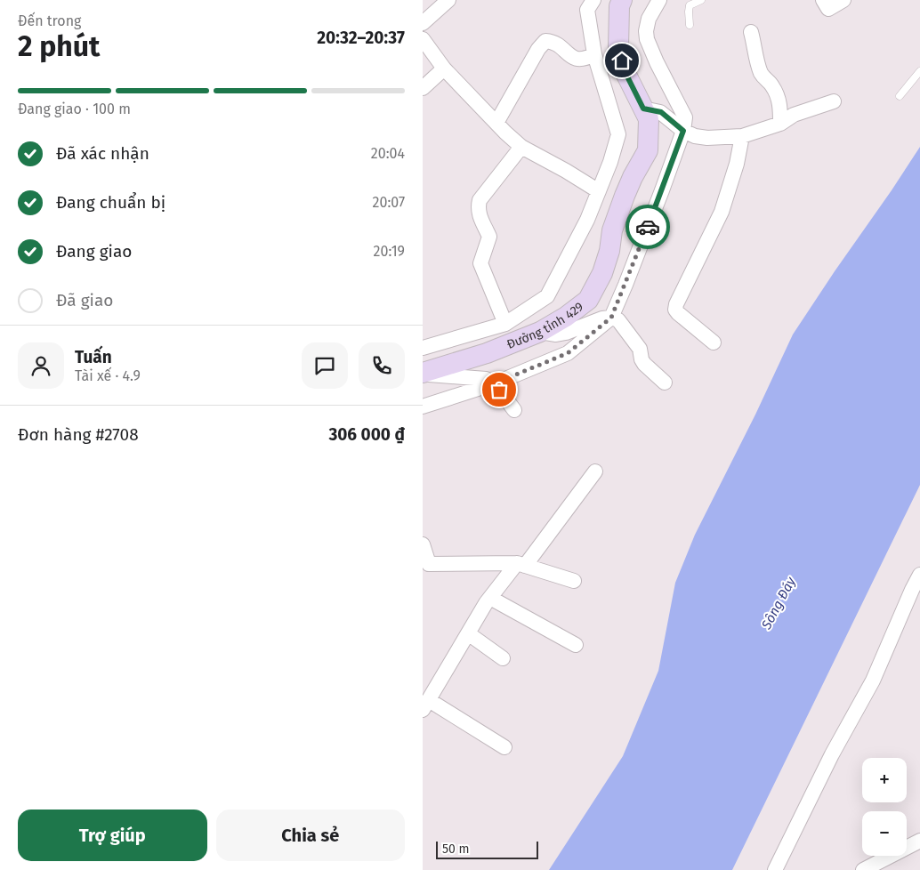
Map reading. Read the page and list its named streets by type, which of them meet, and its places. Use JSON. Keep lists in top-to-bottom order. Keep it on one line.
{"streets":{"main road":["Đường tỉnh 429"]},"water":["Sông Đáy"],"scale_bar":"50 m","page":{"heading":["2 phút","Đến trong","20:32–20:37"],"panel":["Tuấn","Tài xế · 4.9","Đơn hàng #2708","306 000 ₫"],"bar":"Đang giao · 100 m","list":[["Đã xác nhận","20:04"],["Đang chuẩn bị","20:07"],["Đang giao","20:19"],"Đã giao"],"map_buttons":["+","−"],"buttons":["Trợ giúp","Chia sẻ"],"scale":"50 m"}}
